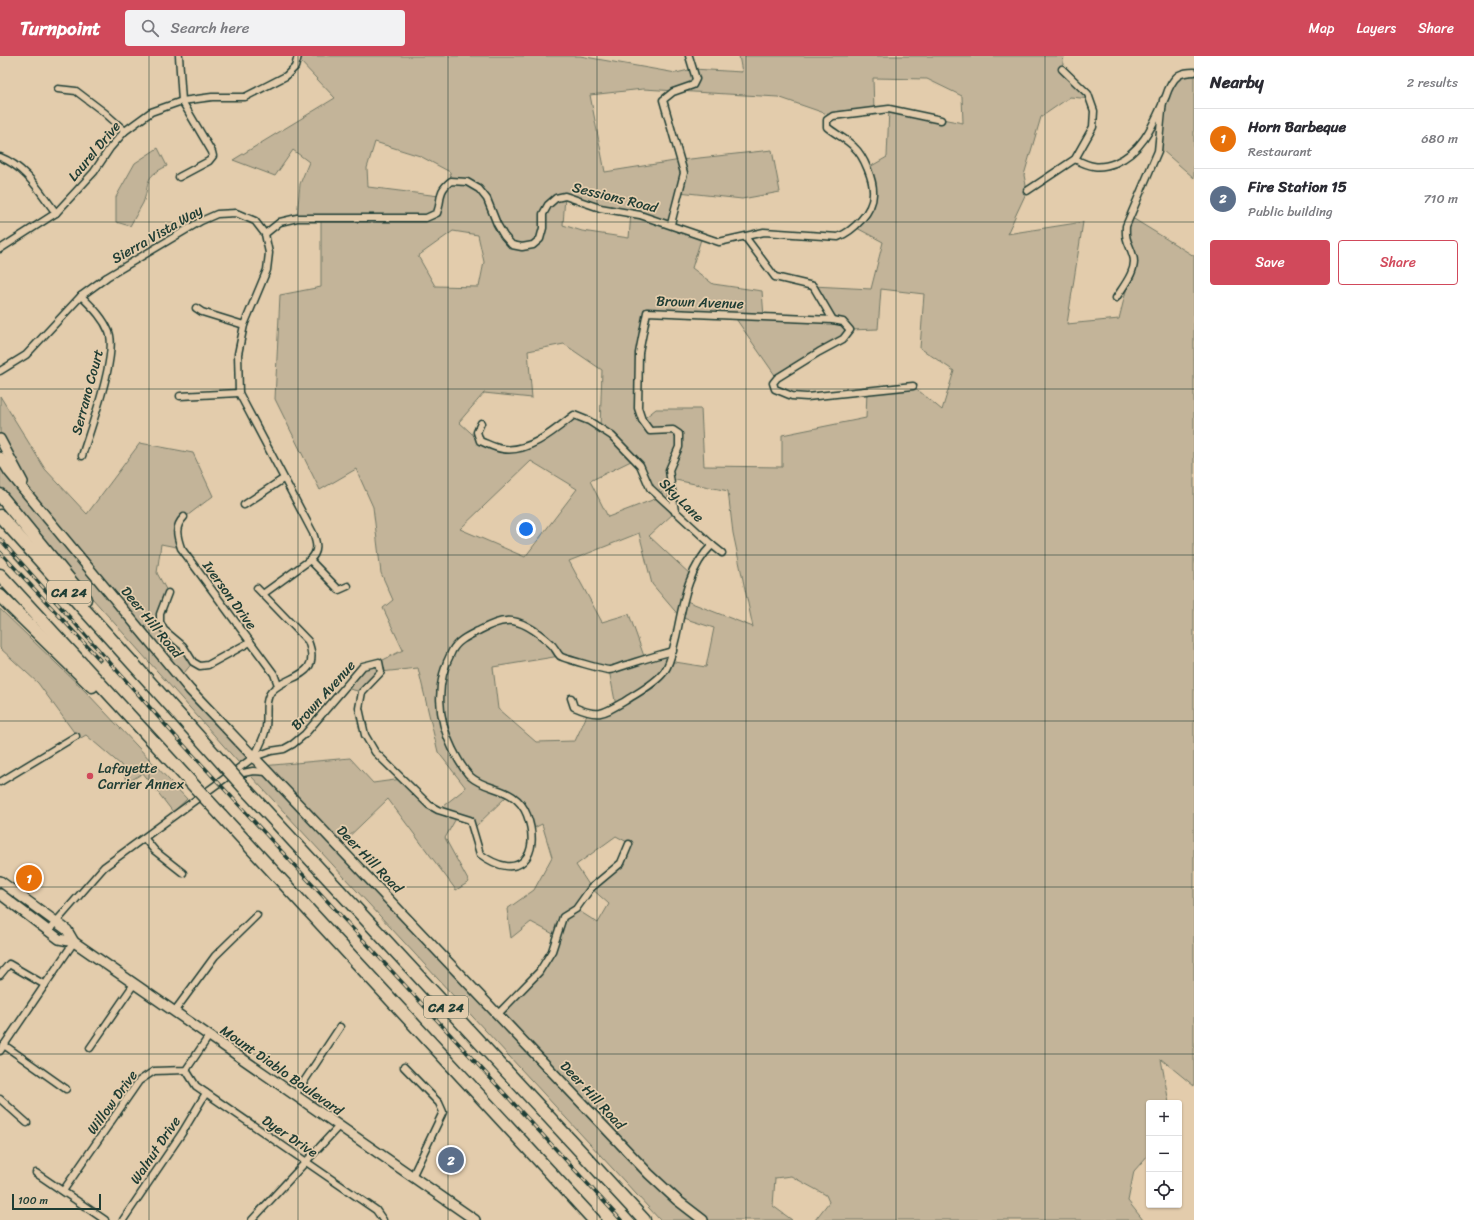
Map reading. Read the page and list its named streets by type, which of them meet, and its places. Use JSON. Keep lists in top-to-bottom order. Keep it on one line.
{"streets":{"highway":["CA 24"],"street":["Laurel Drive","Sessions Road","Sierra Vista Way","Brown Avenue","Serrano Court","Sky Lane","Iverson Drive","Deer Hill Road","Mount Diablo Boulevard","Willow Drive","Dyer Drive","Walnut Drive"]},"crossings":[["Sessions Road","Sierra Vista Way"],["Sierra Vista Way","Serrano Court"],["Brown Avenue","Sky Lane"],["Brown Avenue","Deer Hill Road"],["Brown Avenue","Mount Diablo Boulevard"],["Willow Drive","Dyer Drive"],["Dyer Drive","Walnut Drive"]],"places":["Lafayette Carrier Annex"],"scale_bar":"100 m","page":{"header":"Turnpoint","search":"Search here","nav":["Map","Layers","Share"],"heading":["Nearby","2 results"],"list":[{"mark":"1","name":"Horn Barbeque","note":"Restaurant","value":"680 m"},{"mark":"2","name":"Fire Station 15","note":"Public building","value":"710 m"}],"buttons":["Save","Share"],"pins":["1","2"],"map_buttons":["+","−"],"scale":"100 m"}}
